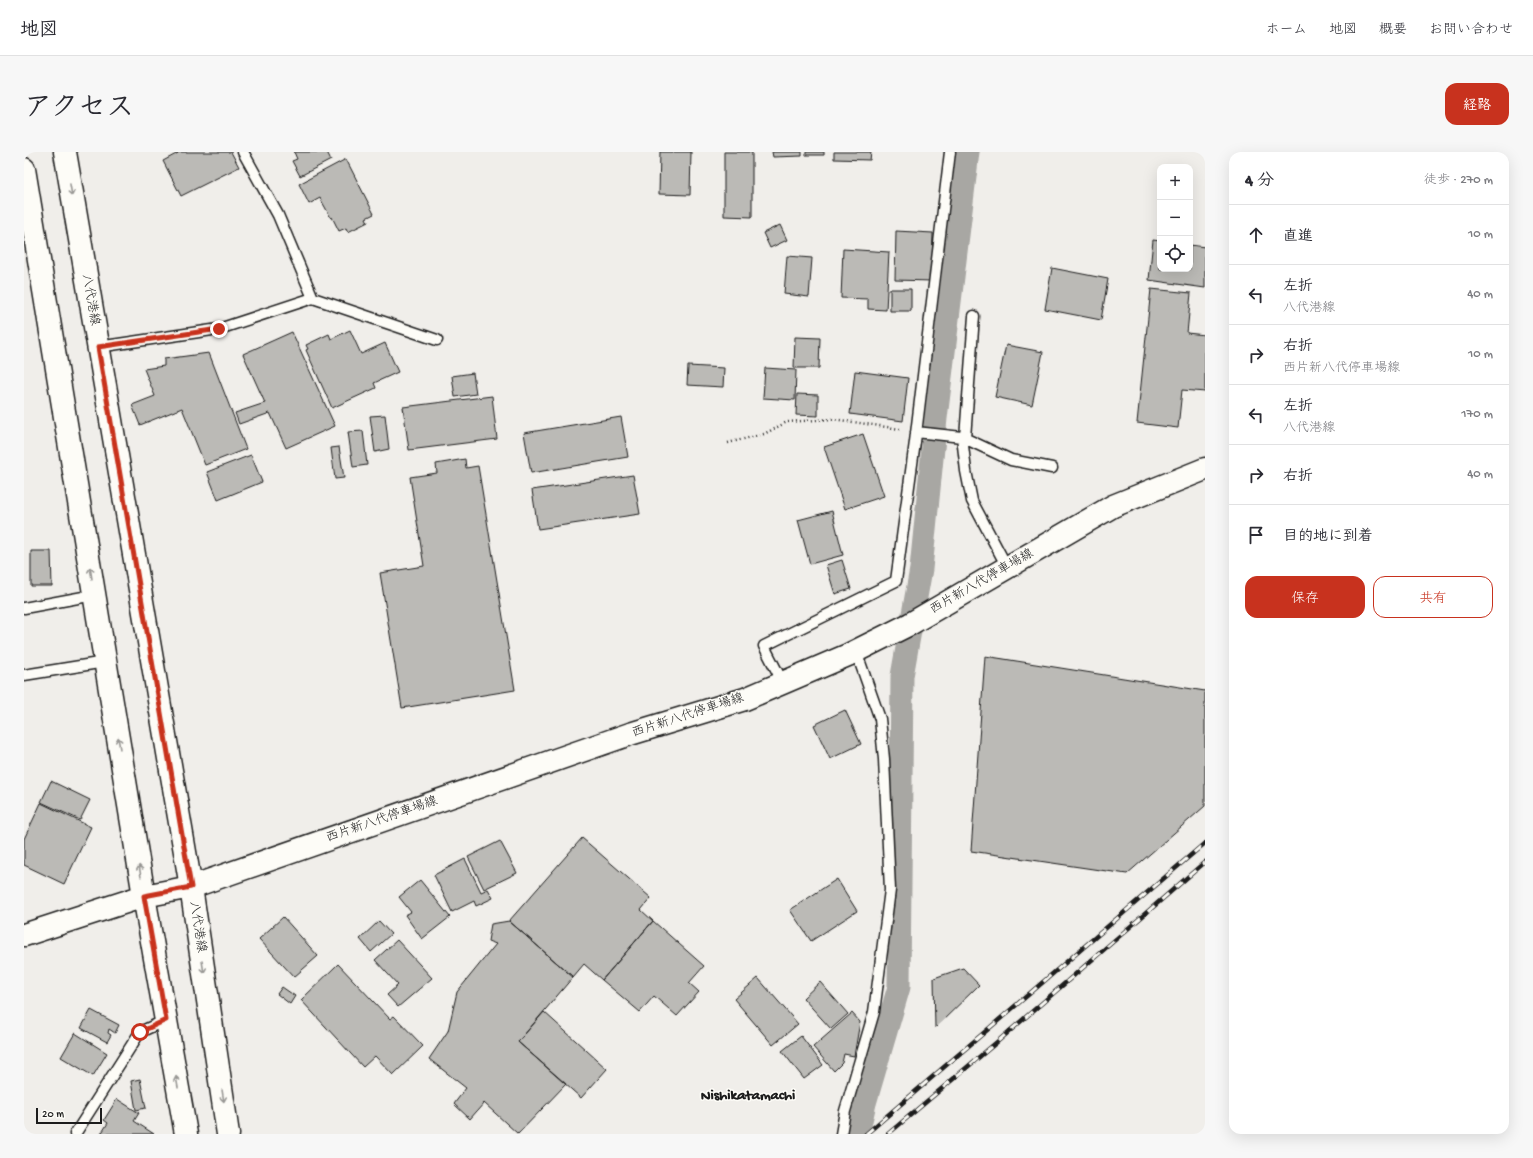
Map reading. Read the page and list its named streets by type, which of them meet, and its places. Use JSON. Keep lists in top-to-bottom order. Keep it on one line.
{"streets":{"main road":["八代港線","西片新八代停車場線"]},"crossings":[["八代港線","西片新八代停車場線"]],"districts":["Nishikatamachi"],"scale_bar":"20 m","page":{"header":"地図","nav":["ホーム","地図","概要","お問い合わせ"],"title":"アクセス","buttons":["経路",["保存","共有"]],"heading":["4 分","徒歩 · 270 m"],"map_buttons":["+","−"],"list":[["直進","10 m"],["左折","八代港線","40 m"],["右折","西片新八代停車場線","10 m"],["左折","八代港線","170 m"],["右折","40 m"],"目的地に到着"],"scale":"20 m"}}
